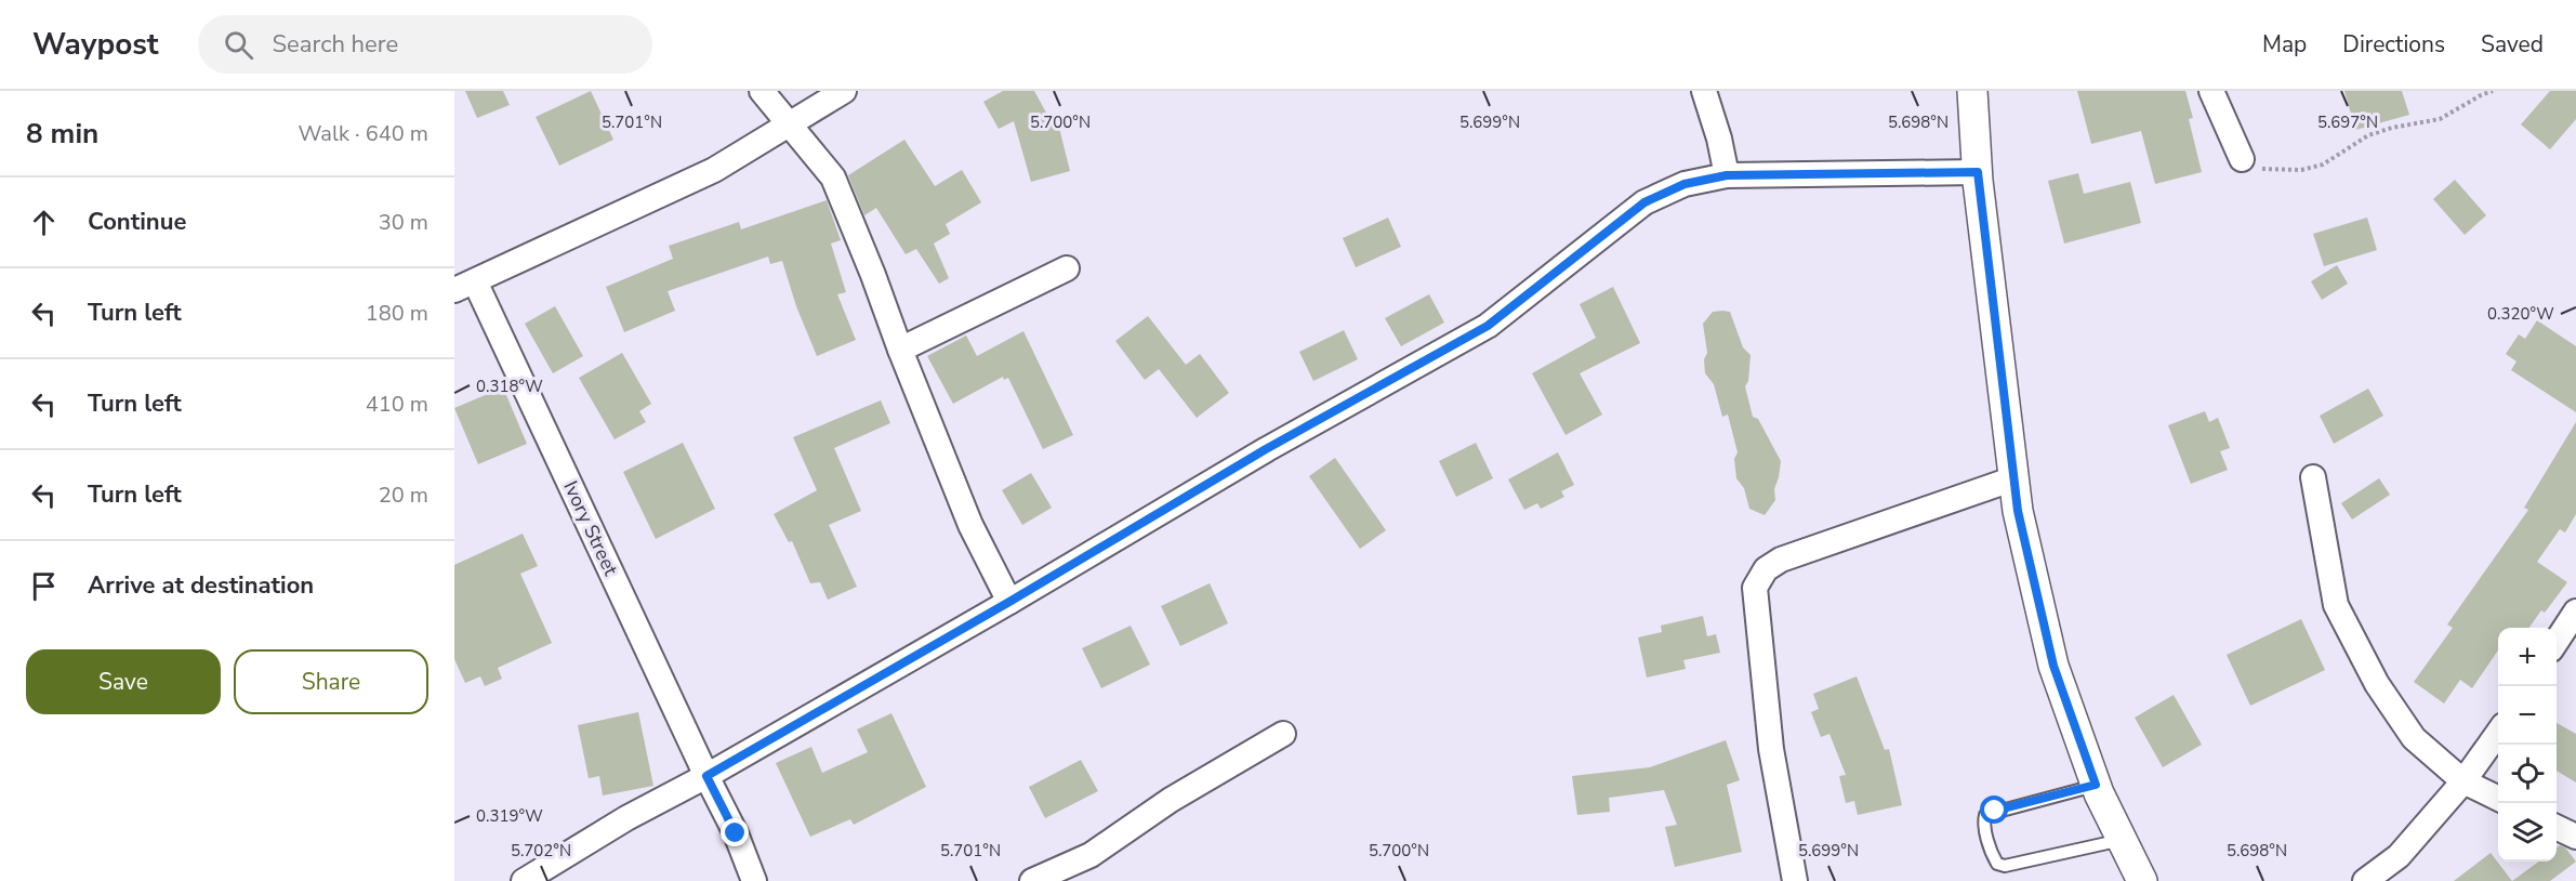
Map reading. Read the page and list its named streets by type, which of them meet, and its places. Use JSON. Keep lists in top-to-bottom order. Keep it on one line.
{"streets":{"street":["Ivory Street"]},"page":{"header":"Waypost","search":"Search here","nav":["Map","Directions","Saved"],"heading":["8 min","Walk · 640 m"],"list":[["Continue","30 m"],["Turn left","180 m"],["Turn left","410 m"],["Turn left","20 m"],"Arrive at destination"],"map_buttons":["+","−"],"buttons":["Save","Share"]},"coordinates":["5.701°N","5.700°N","5.699°N","5.698°N","5.697°N","0.320°W","0.318°W","0.319°W","5.702°N"]}
